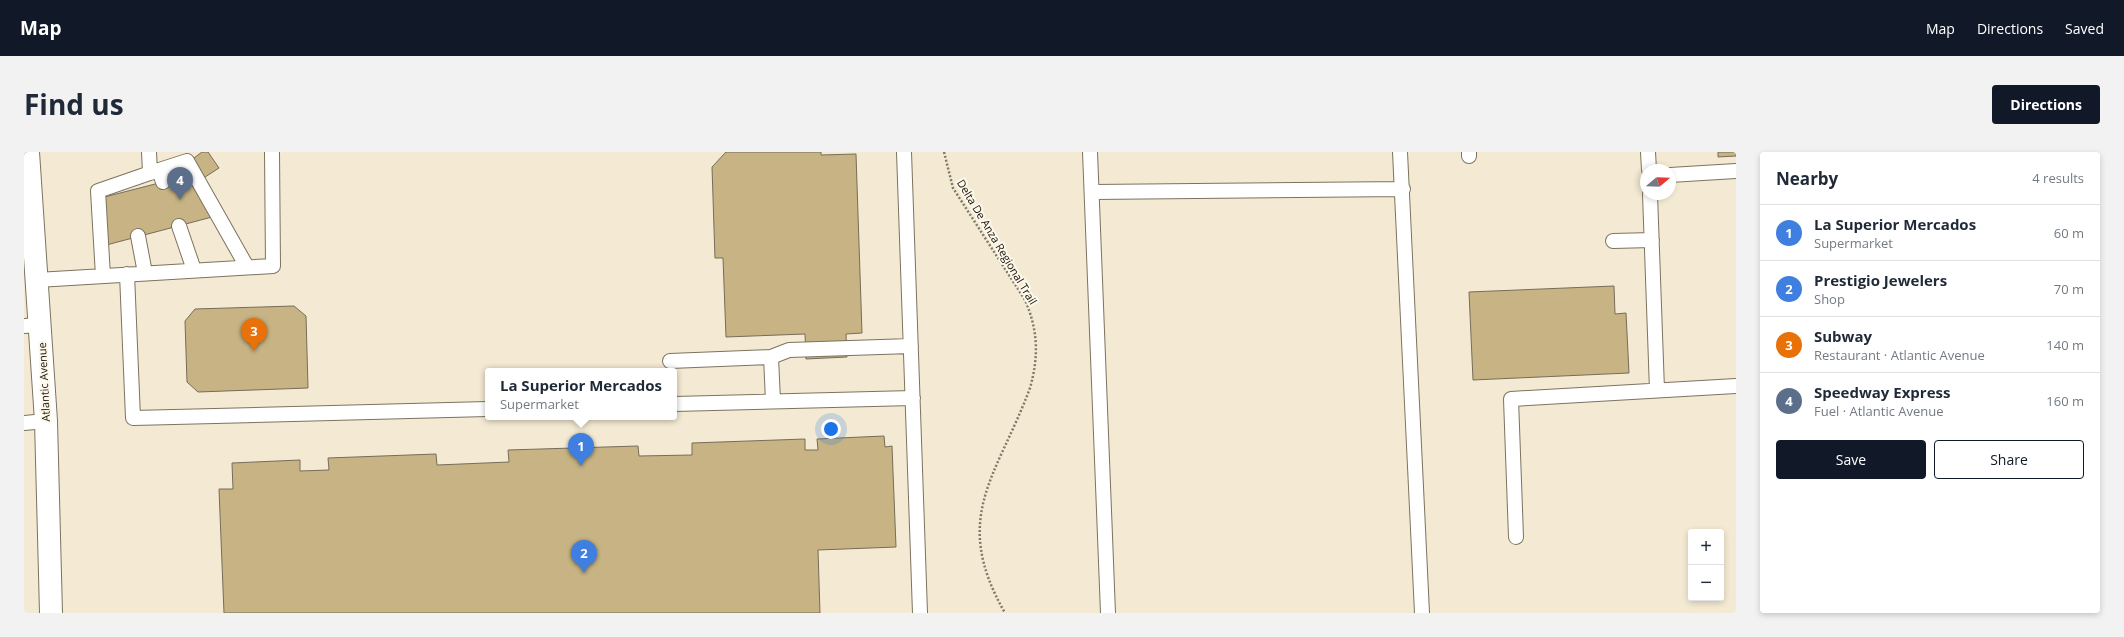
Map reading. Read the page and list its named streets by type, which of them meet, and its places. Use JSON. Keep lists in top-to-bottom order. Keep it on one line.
{"streets":{"street":["Atlantic Avenue"],"path":["Delta De Anza Regional Trail"]},"north":"right","page":{"header":"Map","nav":["Map","Directions","Saved"],"title":"Find us","buttons":["Directions",["Save","Share"]],"heading":["Nearby","4 results"],"pins":["4","3","1","2"],"list":[{"mark":"1","name":"La Superior Mercados","note":"Supermarket","value":"60 m"},{"mark":"2","name":"Prestigio Jewelers","note":"Shop","value":"70 m"},{"mark":"3","name":"Subway","note":"Restaurant · Atlantic Avenue","value":"140 m"},{"mark":"4","name":"Speedway Express","note":"Fuel · Atlantic Avenue","value":"160 m"}],"popup":["La Superior Mercados","Supermarket"],"map_buttons":["+","−"]}}
